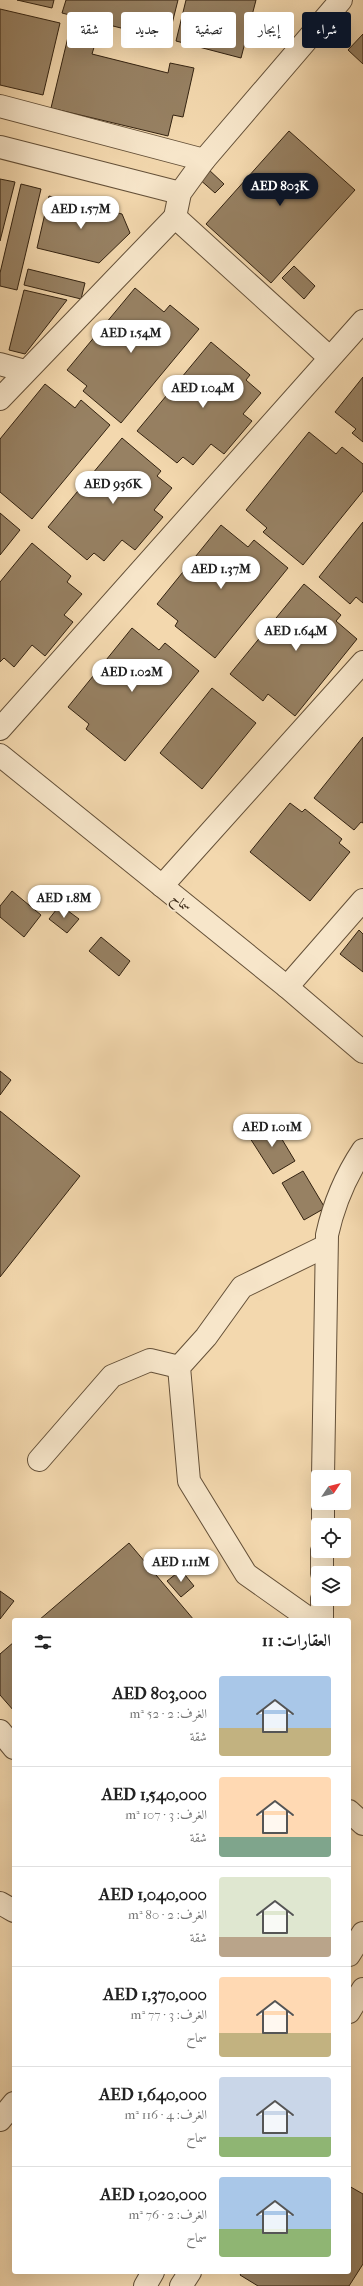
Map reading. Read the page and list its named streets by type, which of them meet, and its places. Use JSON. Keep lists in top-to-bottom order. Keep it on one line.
{"streets":{"street":["سماح"]},"north":"top right","page":{"chip":["شراء","إيجار","تصفية","جديد","شقة"],"price":["AED 803K","AED 1.57M","AED 1.54M","AED 1.04M","AED 936K","AED 1.37M","AED 1.64M","AED 1.02M","AED 1.8M","AED 1.01M","AED 1.11M"],"heading":"العقارات: 11","list":[{"name":"AED 803,000","note":"الغرف: 2 · 52 m² · شقة"},{"name":"AED 1,540,000","note":"الغرف: 3 · 107 m² · شقة"},{"name":"AED 1,040,000","note":"الغرف: 2 · 80 m² · شقة"},{"name":"AED 1,370,000","note":"الغرف: 3 · 77 m² · سماح"},{"name":"AED 1,640,000","note":"الغرف: 4 · 116 m² · سماح"},{"name":"AED 1,020,000","note":"الغرف: 2 · 76 m² · سماح"}]}}
